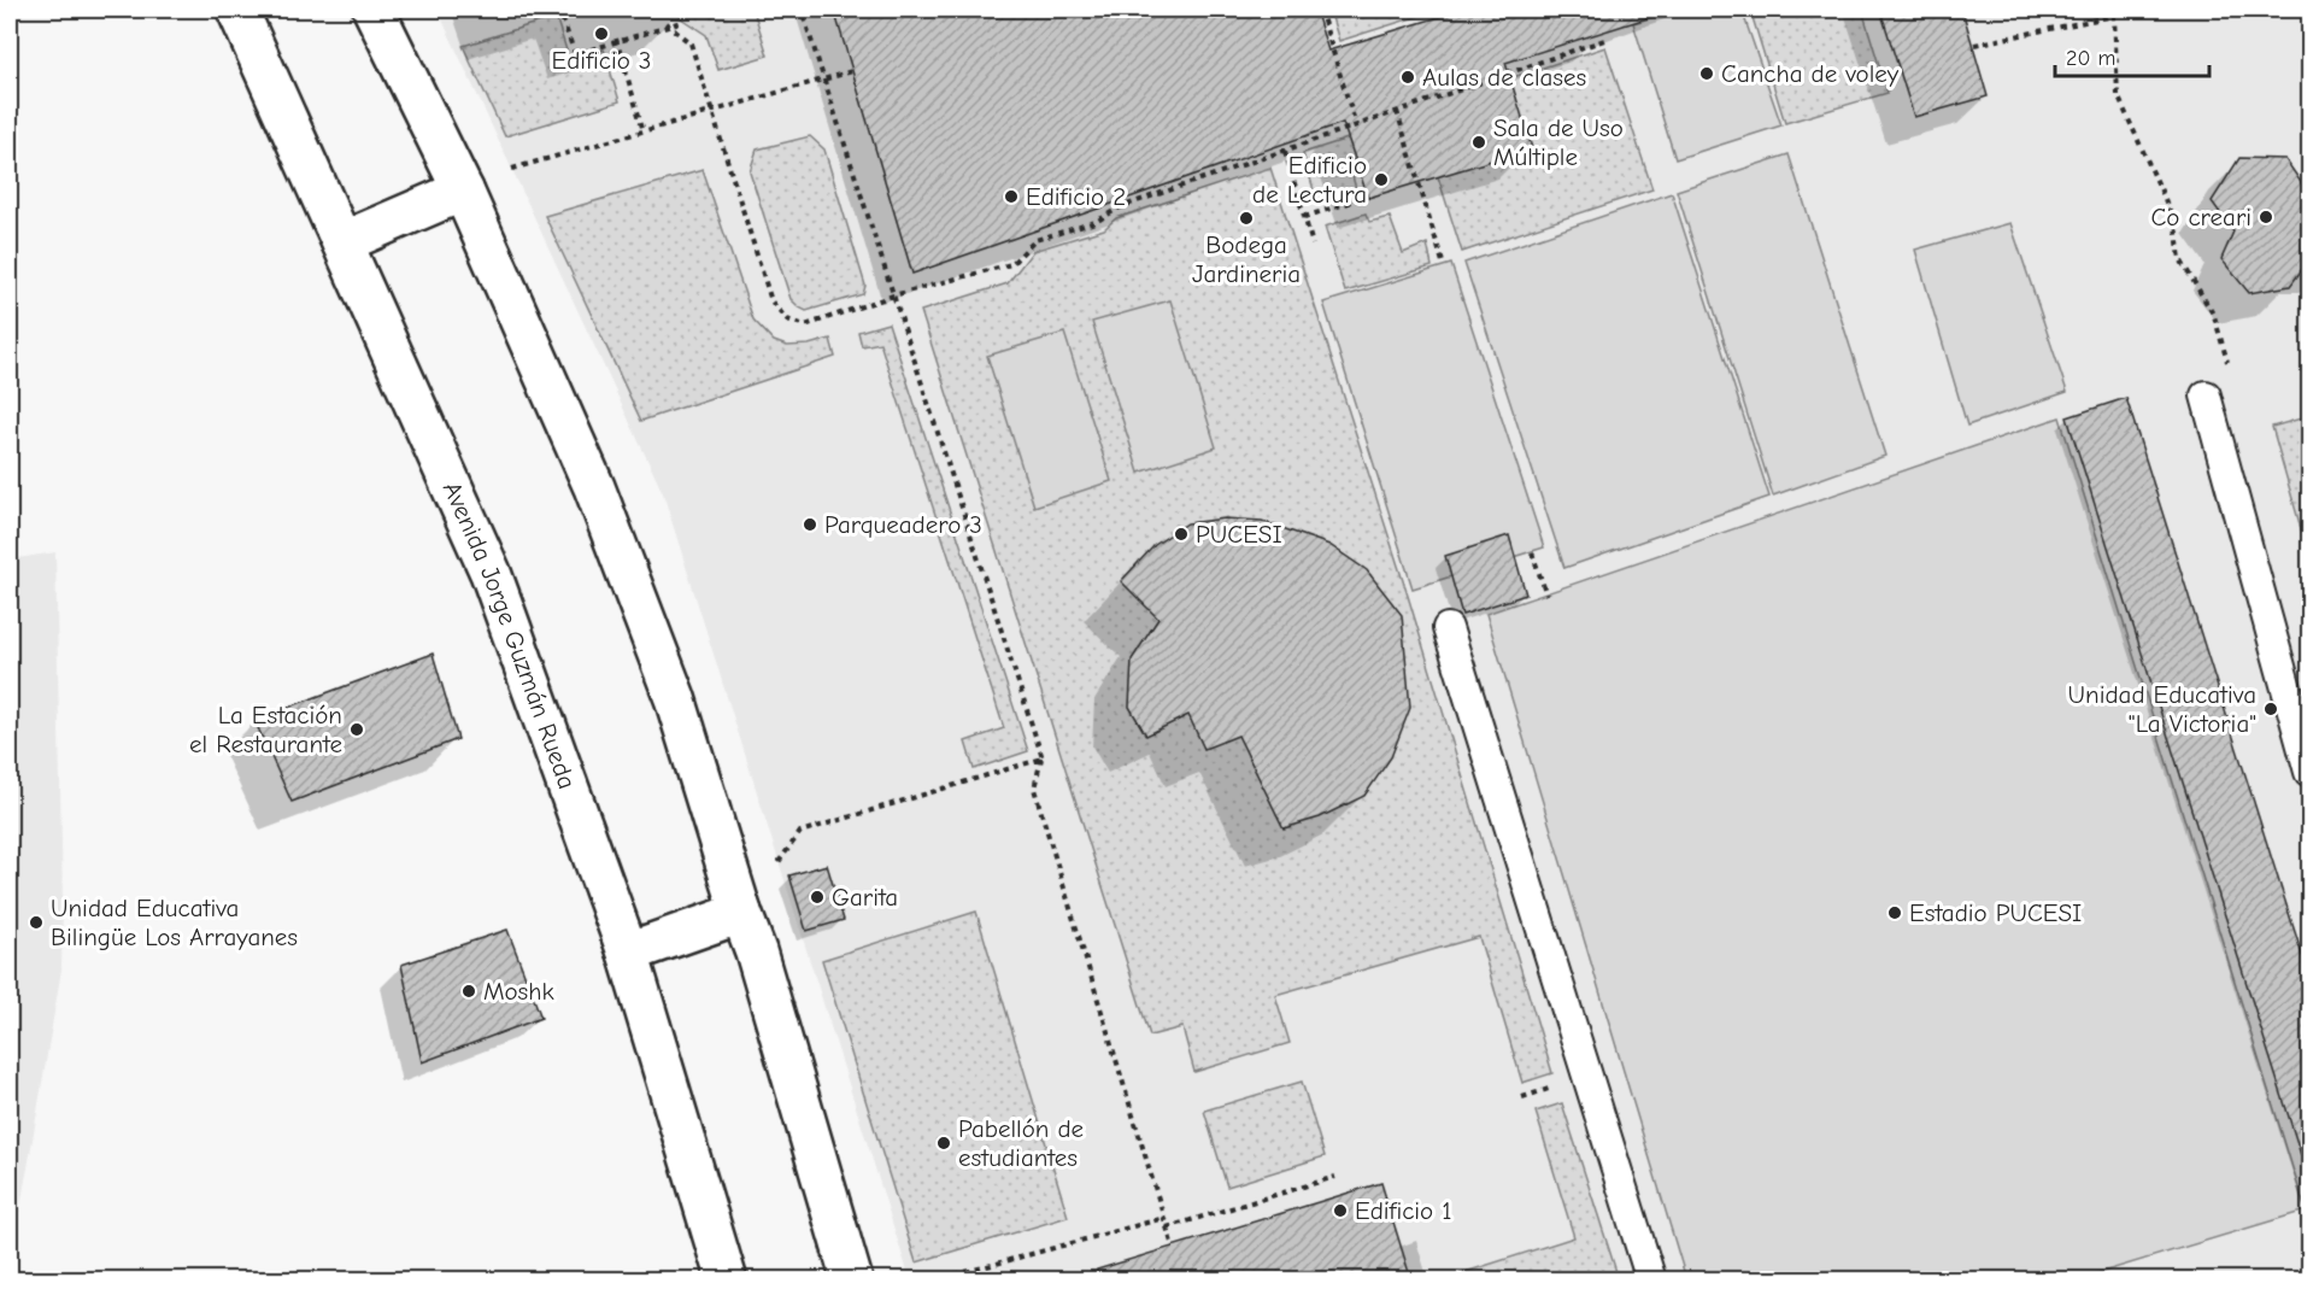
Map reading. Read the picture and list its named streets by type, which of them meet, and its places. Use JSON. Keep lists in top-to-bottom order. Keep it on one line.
{"streets":{"street":["Avenida Jorge Guzmán Rueda"]},"places":["Edificio 3","Cancha de voley","Aulas de clases","Sala de Uso Múltiple","Edificio de Lectura","Edificio 2","Co creari","Bodega Jardineria","Parqueadero 3","PUCESI","Unidad Educativa \"La Victoria\"","La Estación el Restaurante","Garita","Estadio PUCESI","Unidad Educativa Bilingüe Los Arrayanes","Moshk","Pabellón de estudiantes","Edificio 1"],"scale_bar":"20 m"}
